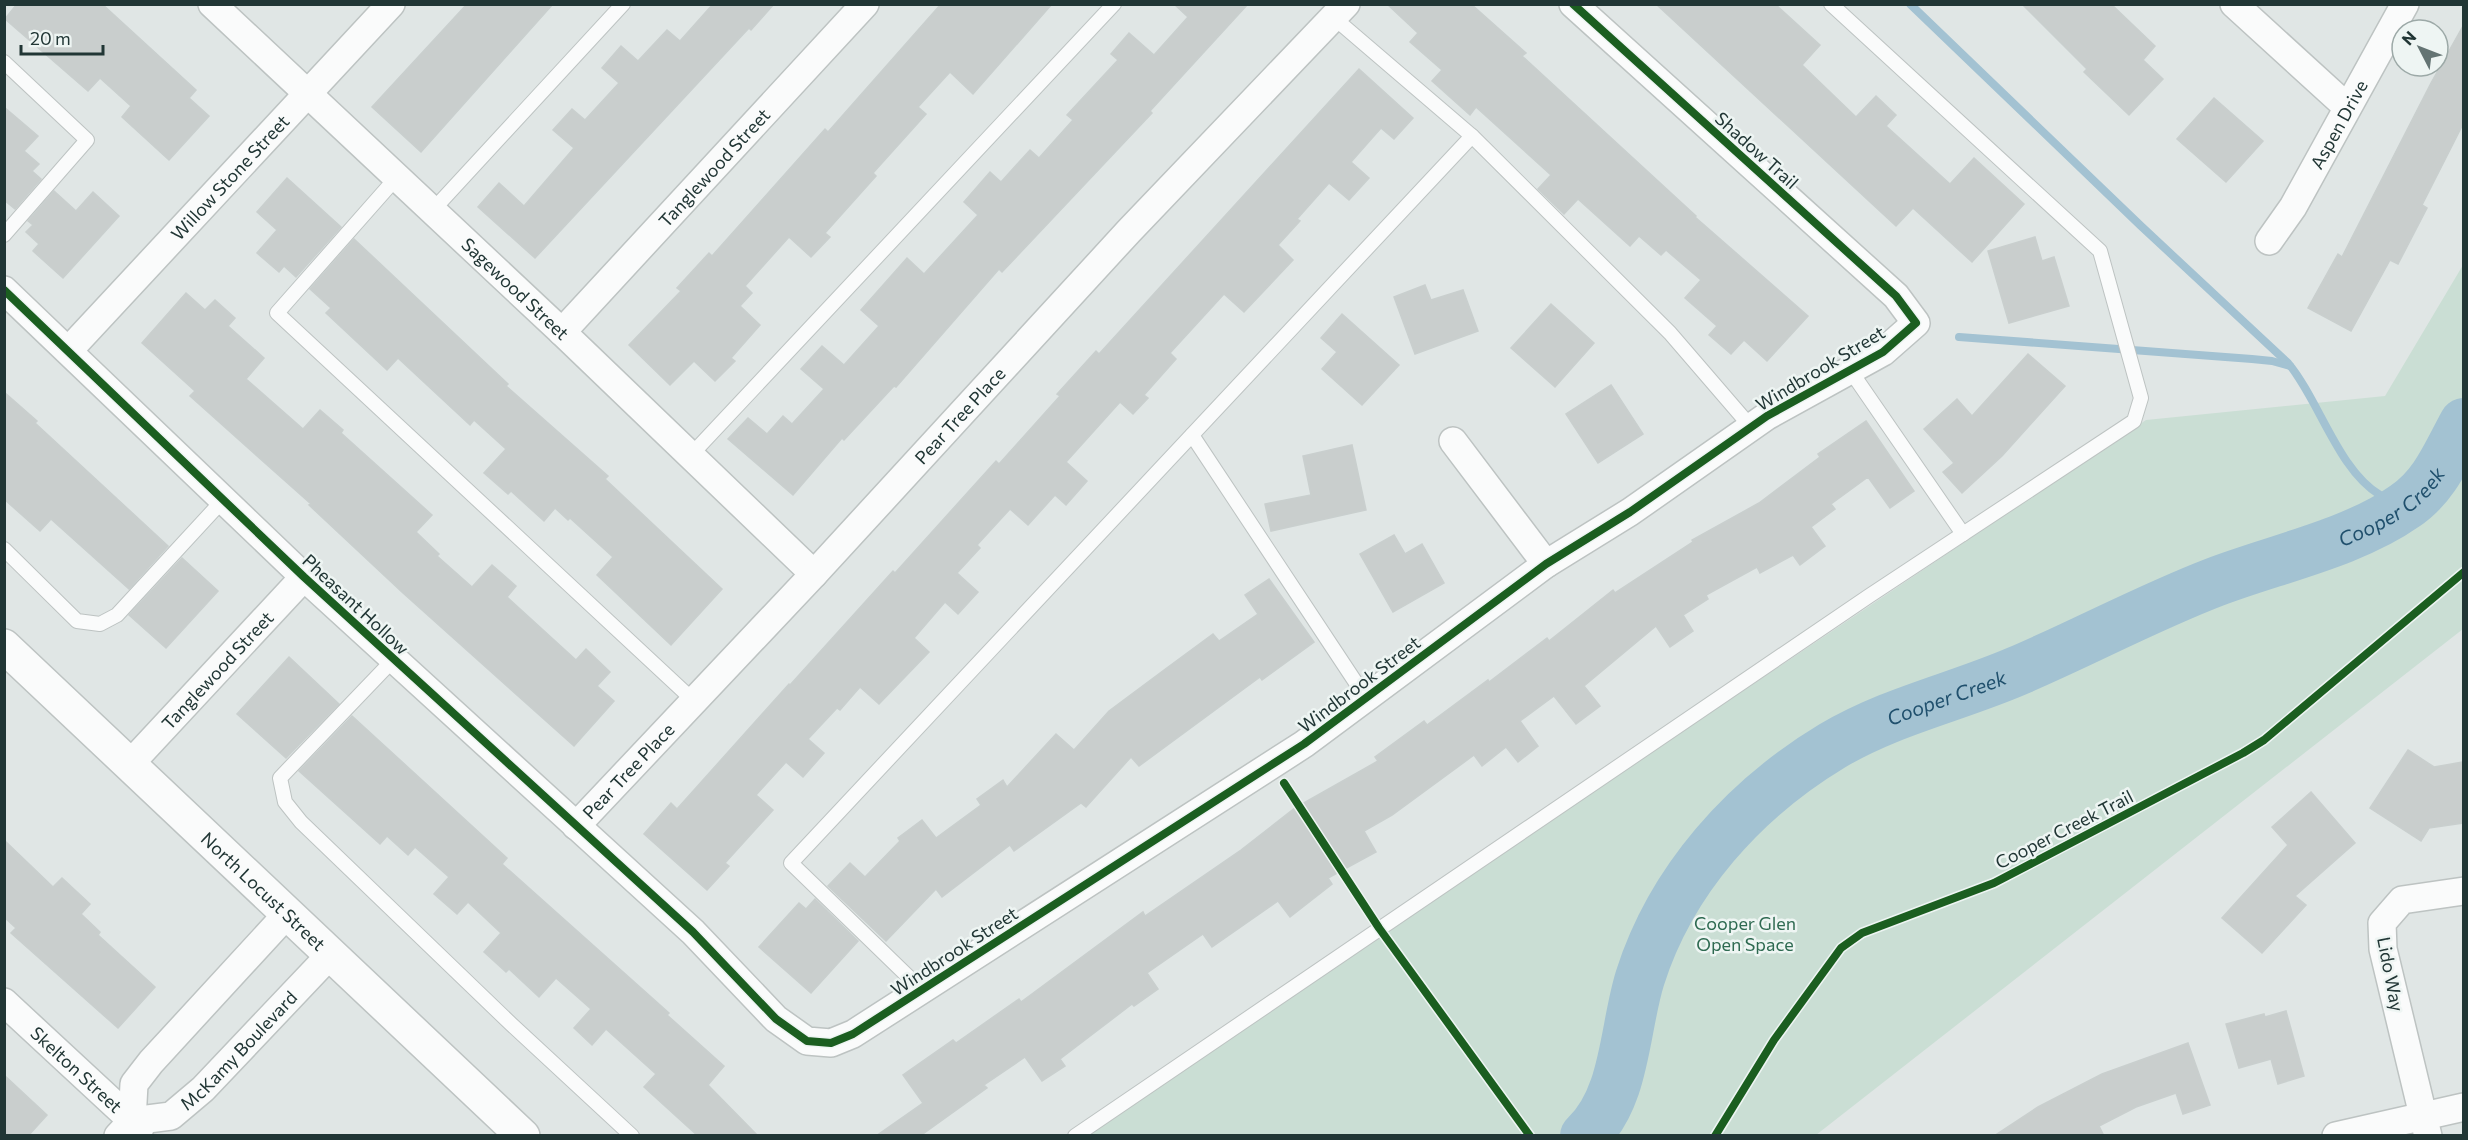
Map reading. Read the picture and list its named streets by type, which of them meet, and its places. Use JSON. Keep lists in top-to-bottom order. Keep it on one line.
{"streets":{"main road":["North Locust Street"],"street":["Aspen Drive","Shadow Trail","Tanglewood Street","Willow Stone Street","Sagewood Street","Windbrook Street","Pear Tree Place","Pheasant Hollow","Lido Way","McKamy Boulevard","Skelton Street"],"cycle path":["Cooper Creek Trail"]},"crossings":[["Shadow Trail","Windbrook Street"],["Tanglewood Street","Sagewood Street"],["Tanglewood Street","Pheasant Hollow"],["Tanglewood Street","North Locust Street"],["Willow Stone Street","Sagewood Street"],["Willow Stone Street","Pheasant Hollow"],["Sagewood Street","Pear Tree Place"],["Windbrook Street","Pheasant Hollow"],["Pear Tree Place","Pheasant Hollow"],["North Locust Street","McKamy Boulevard"],["McKamy Boulevard","Skelton Street"]],"water":["Cooper Creek"],"parks":["Cooper Glen Open Space"],"scale_bar":"20 m","north":"top left"}
